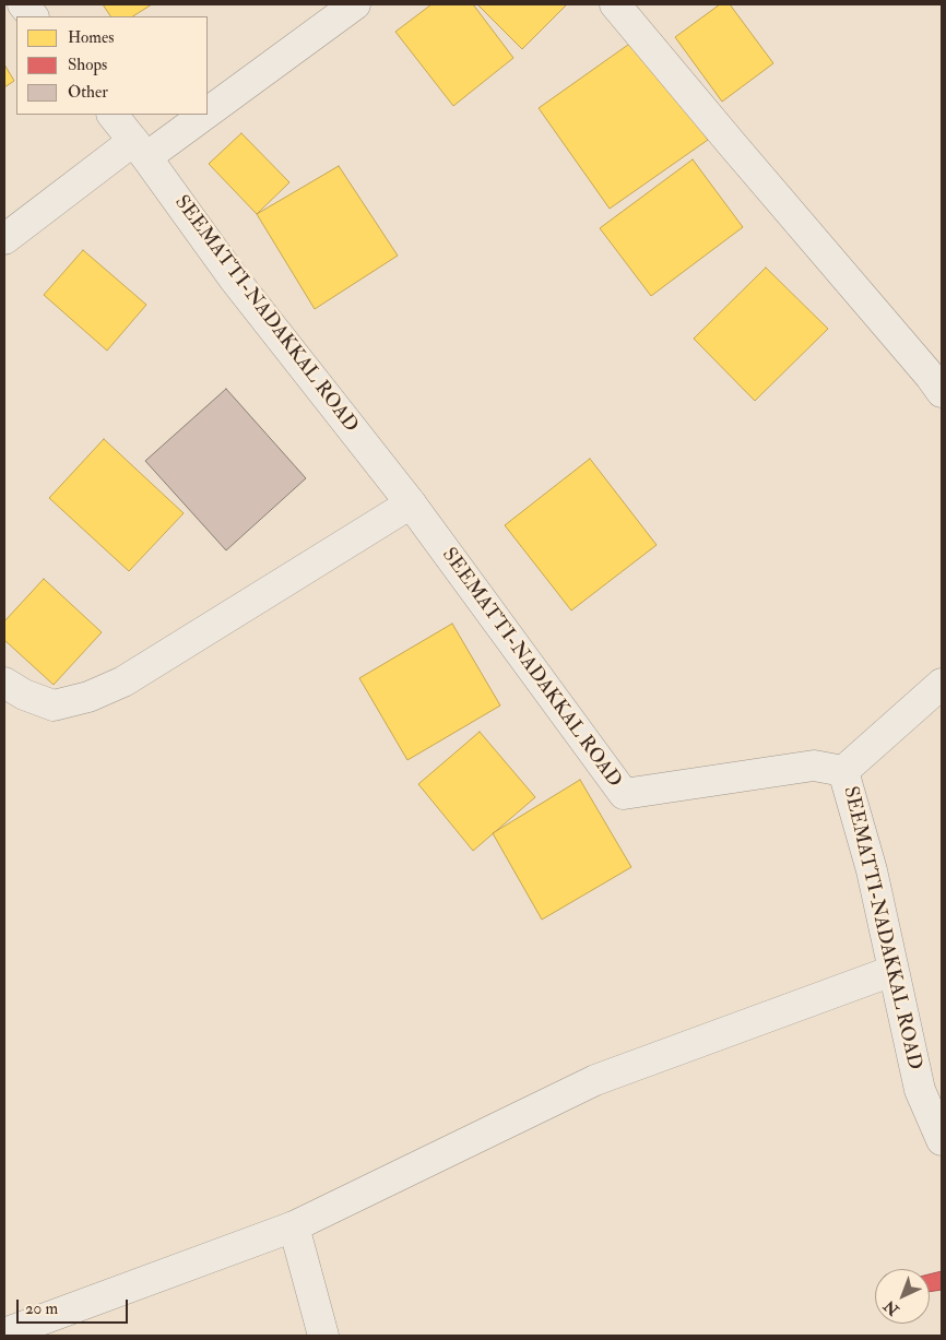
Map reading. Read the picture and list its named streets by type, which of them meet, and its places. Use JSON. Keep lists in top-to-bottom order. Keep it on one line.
{"streets":{"street":["SEEMATTI-NADAKKAL ROAD"]},"legend":["Homes","Shops","Other"],"scale_bar":"20 m","north":"bottom left"}
